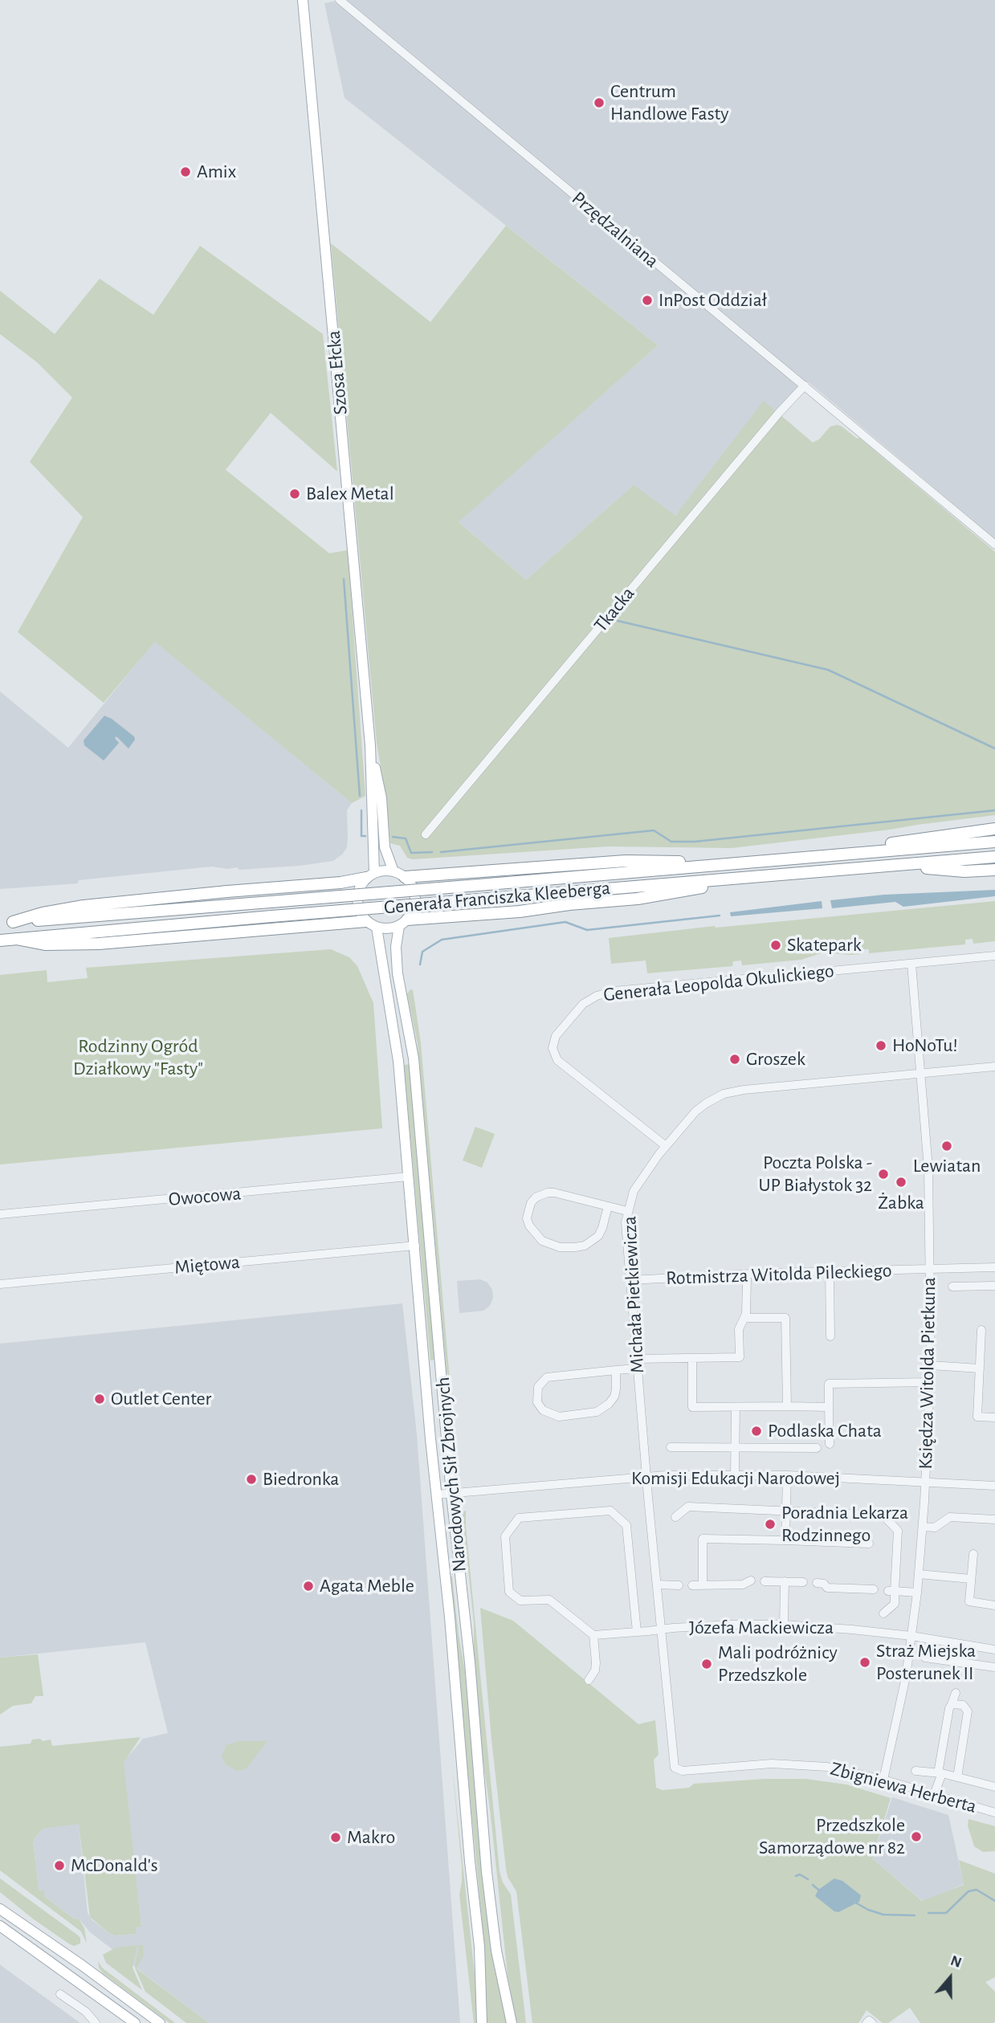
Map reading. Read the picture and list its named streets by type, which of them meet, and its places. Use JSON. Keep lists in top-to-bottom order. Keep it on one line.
{"streets":{"highway":["Generała Franciszka Kleeberga"],"main road":["Szosa Ełcka","Narodowych Sił Zbrojnych"],"street":["Przędzalniana","Tkacka","Generała Leopolda Okulickiego","Owocowa","Miętowa","Rotmistrza Witolda Pileckiego","Michała Pietkiewicza","Księdza Witolda Pietkuna","Komisji Edukacji Narodowej","Józefa Mackiewicza","Zbigniewa Herberta"]},"crossings":[["Przędzalniana","Tkacka"],["Szosa Ełcka","Narodowych Sił Zbrojnych"],["Generała Leopolda Okulickiego","Michała Pietkiewicza"],["Generała Leopolda Okulickiego","Księdza Witolda Pietkuna"],["Owocowa","Narodowych Sił Zbrojnych"],["Miętowa","Narodowych Sił Zbrojnych"],["Rotmistrza Witolda Pileckiego","Michała Pietkiewicza"],["Rotmistrza Witolda Pileckiego","Księdza Witolda Pietkuna"],["Michała Pietkiewicza","Księdza Witolda Pietkuna"],["Michała Pietkiewicza","Komisji Edukacji Narodowej"],["Michała Pietkiewicza","Józefa Mackiewicza"],["Michała Pietkiewicza","Zbigniewa Herberta"],["Księdza Witolda Pietkuna","Komisji Edukacji Narodowej"],["Księdza Witolda Pietkuna","Józefa Mackiewicza"],["Księdza Witolda Pietkuna","Zbigniewa Herberta"],["Narodowych Sił Zbrojnych","Komisji Edukacji Narodowej"]],"parks":["Rodzinny Ogród Działkowy \"Fasty\""],"places":["Centrum Handlowe Fasty","Amix","InPost Oddział","Balex Metal","Skatepark","HoNoTu!","Groszek","Lewiatan","Poczta Polska - UP Białystok 32","Żabka","Outlet Center","Podlaska Chata","Biedronka","Poradnia Lekarza Rodzinnego","Agata Meble","Straż Miejska Posterunek II","Mali podróżnicy Przedszkole","Przedszkole Samorządowe nr 82","Makro","McDonald's"],"north":"top"}
